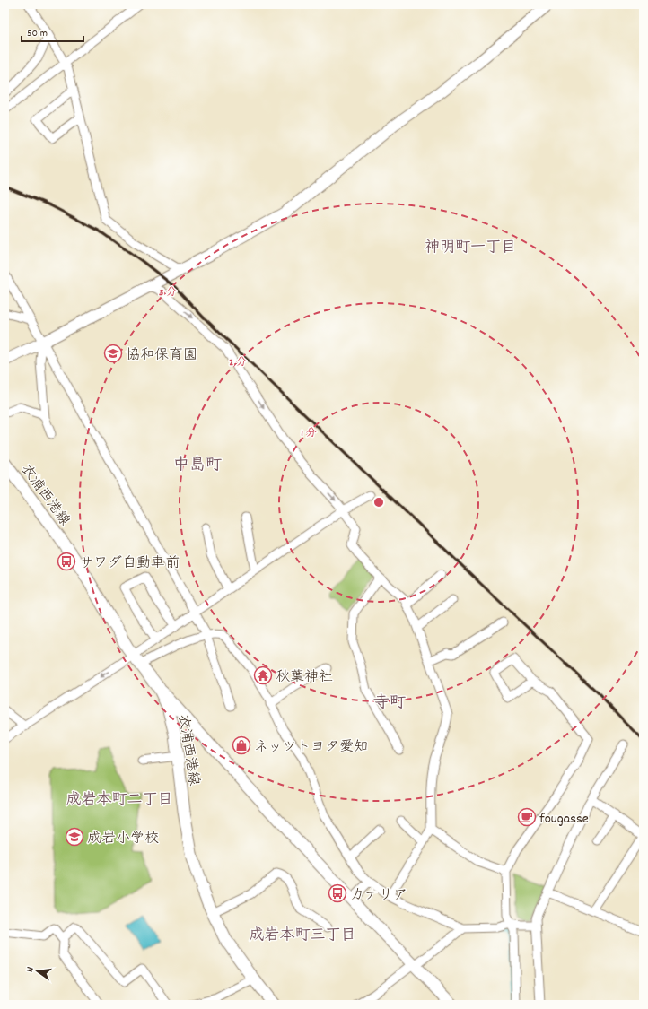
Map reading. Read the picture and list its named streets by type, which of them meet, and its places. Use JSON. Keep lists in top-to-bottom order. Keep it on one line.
{"streets":{"main road":["衣浦西港線"]},"districts":["神明町一丁目","中島町","寺町","成岩本町二丁目","成岩本町三丁目"],"places":{"school or university":["協和保育園","成岩小学校"],"bus stop":["サワダ自動車前","カナリア"],"temple":["秋葉神社"],"shop":["ネッツトヨタ愛知"],"cafe":["fougasse"]},"scale_bar":"50 m","north":"left","rings":["3 分","2 分","1 分"]}
